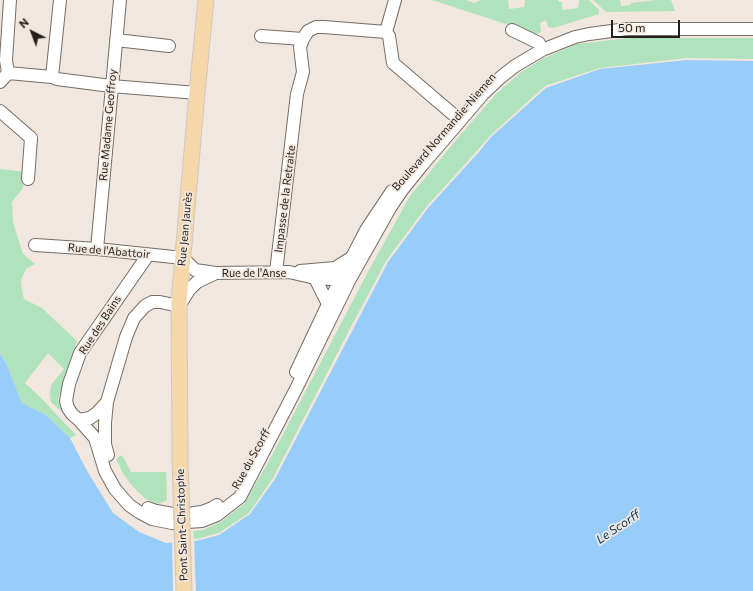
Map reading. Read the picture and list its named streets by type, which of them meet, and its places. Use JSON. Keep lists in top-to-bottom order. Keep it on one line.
{"streets":{"main road":["Rue Jean Jaurès","Pont Saint-Christophe"],"street":["Rue Madame Geoffroy","Boulevard Normandie-Niemen","Impasse de la Retraite","Rue de l'Abattoir","Rue de l'Anse","Rue des Bains","Rue du Scorff"]},"crossings":[["Rue Madame Geoffroy","Rue de l'Abattoir"],["Boulevard Normandie-Niemen","Rue de l'Anse"],["Boulevard Normandie-Niemen","Rue du Scorff"],["Impasse de la Retraite","Rue de l'Anse"],["Rue Jean Jaurès","Rue de l'Abattoir"],["Rue Jean Jaurès","Rue de l'Anse"],["Rue Jean Jaurès","Rue du Scorff"],["Rue Jean Jaurès","Pont Saint-Christophe"],["Rue de l'Abattoir","Rue de l'Anse"],["Rue de l'Abattoir","Rue des Bains"],["Rue de l'Anse","Rue du Scorff"],["Rue des Bains","Rue du Scorff"]],"water":["Le Scorff"],"scale_bar":"50 m","north":"top left"}
